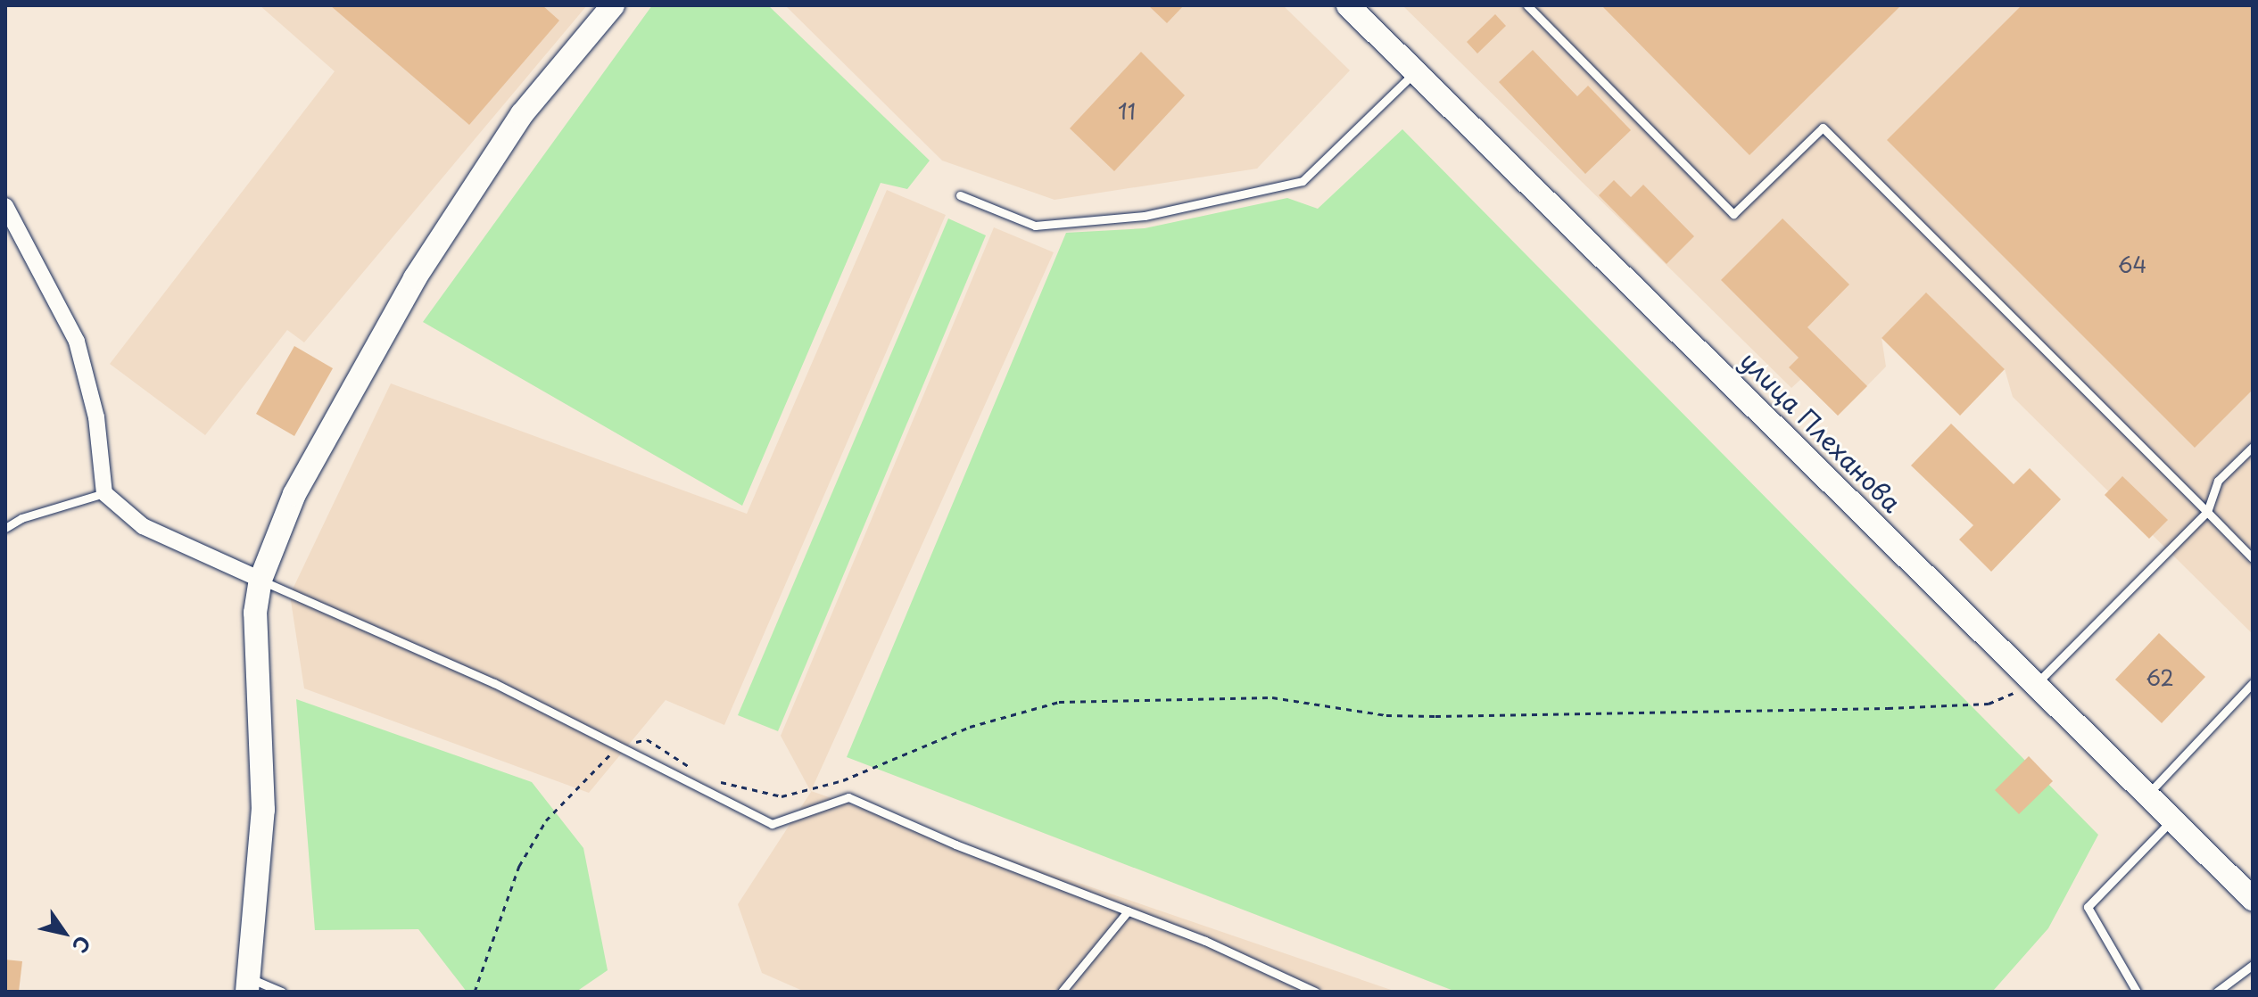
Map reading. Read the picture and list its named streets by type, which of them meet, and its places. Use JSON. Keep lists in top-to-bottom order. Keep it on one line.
{"streets":{"main road":["улица Плеханова"]},"house_numbers":["11","64","62"],"north":"bottom right"}
